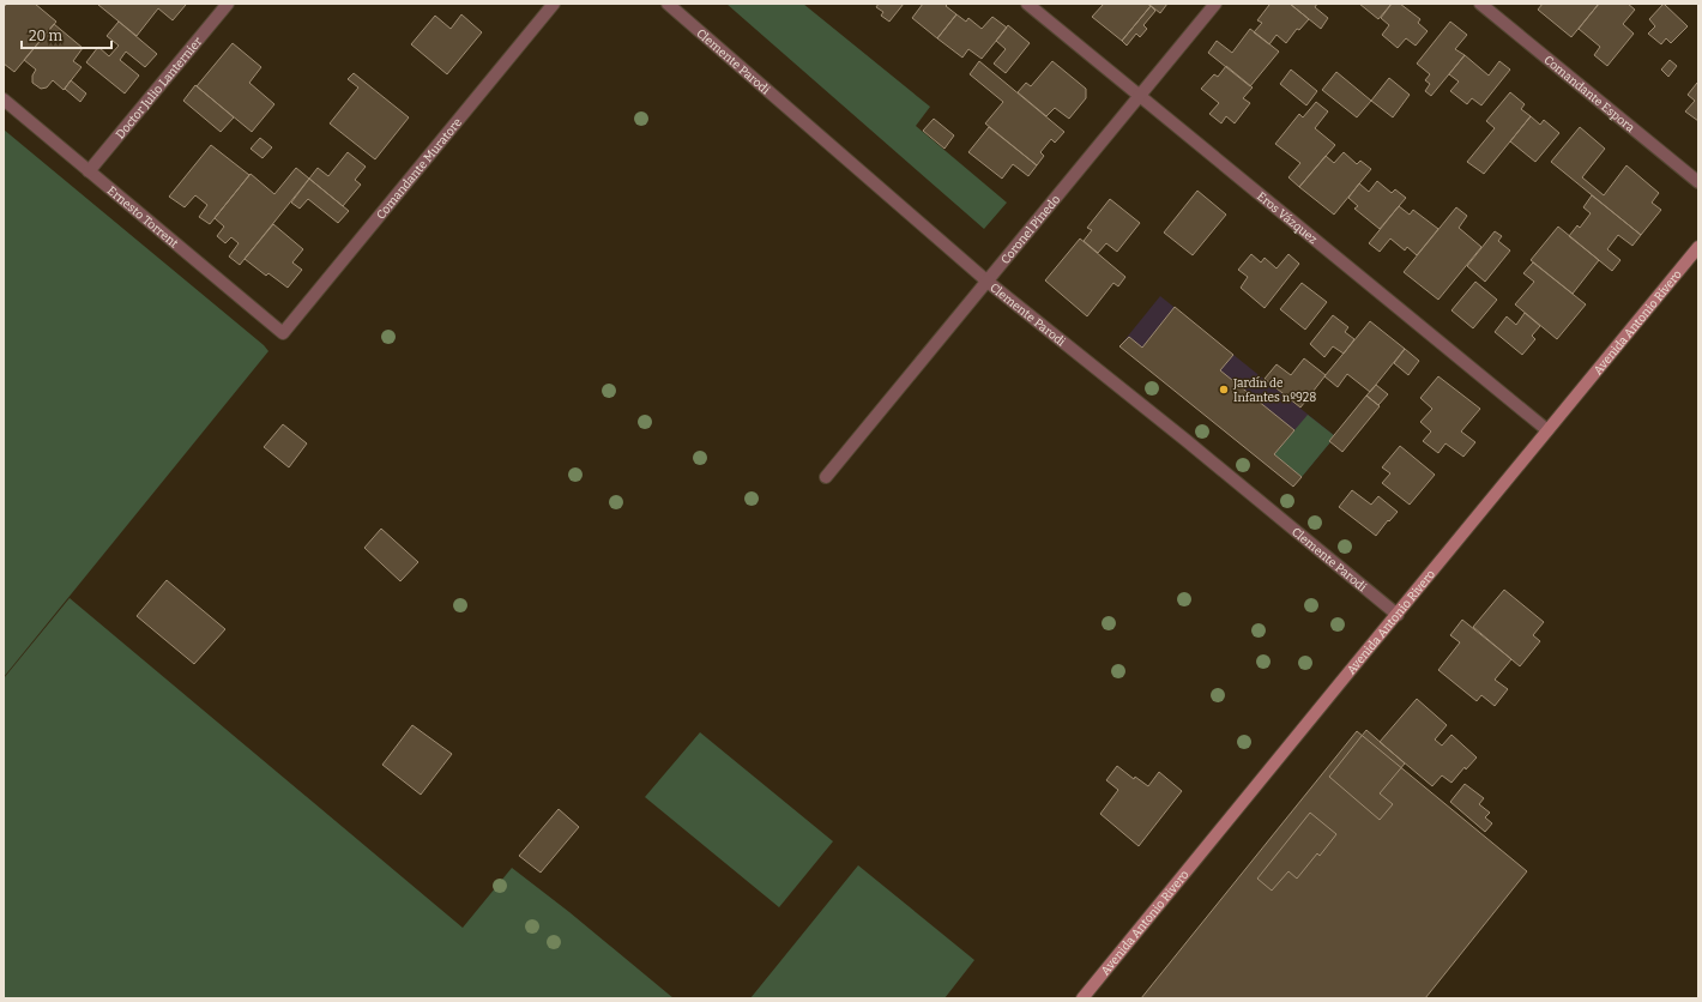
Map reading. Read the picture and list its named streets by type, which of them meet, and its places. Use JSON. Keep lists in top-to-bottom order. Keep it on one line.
{"streets":{"main road":["Avenida Antonio Rivero"],"street":["Clemente Parodi","Doctor Julio Lanternier","Comandante Espora","Comandante Muratore","Ernesto Torrent","Eros Vázquez","Coronel Pinedo"]},"crossings":[["Clemente Parodi","Coronel Pinedo"],["Clemente Parodi","Avenida Antonio Rivero"],["Doctor Julio Lanternier","Ernesto Torrent"],["Comandante Muratore","Ernesto Torrent"],["Eros Vázquez","Coronel Pinedo"],["Eros Vázquez","Avenida Antonio Rivero"]],"places":["Jardín de Infantes nº928"],"scale_bar":"20 m"}
